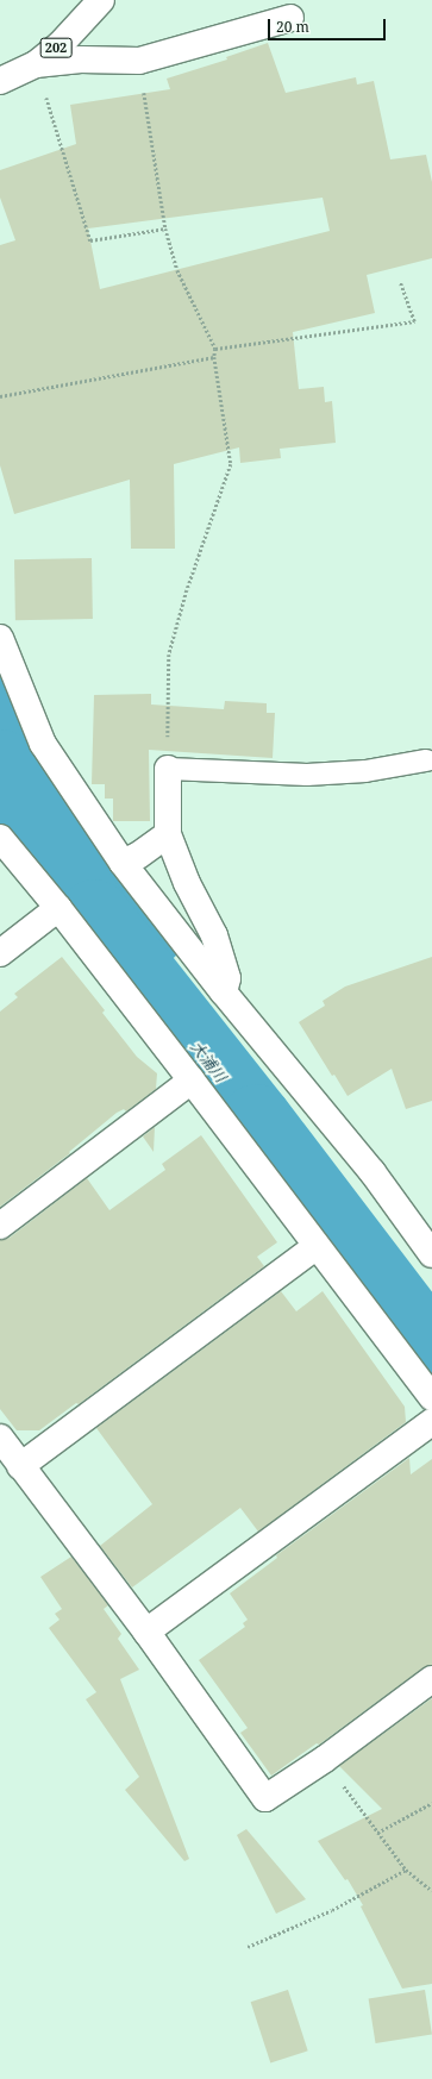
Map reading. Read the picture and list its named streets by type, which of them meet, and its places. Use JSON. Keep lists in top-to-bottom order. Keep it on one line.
{"streets":{"main road":["202"]},"water":["大浦川"],"scale_bar":"20 m"}
